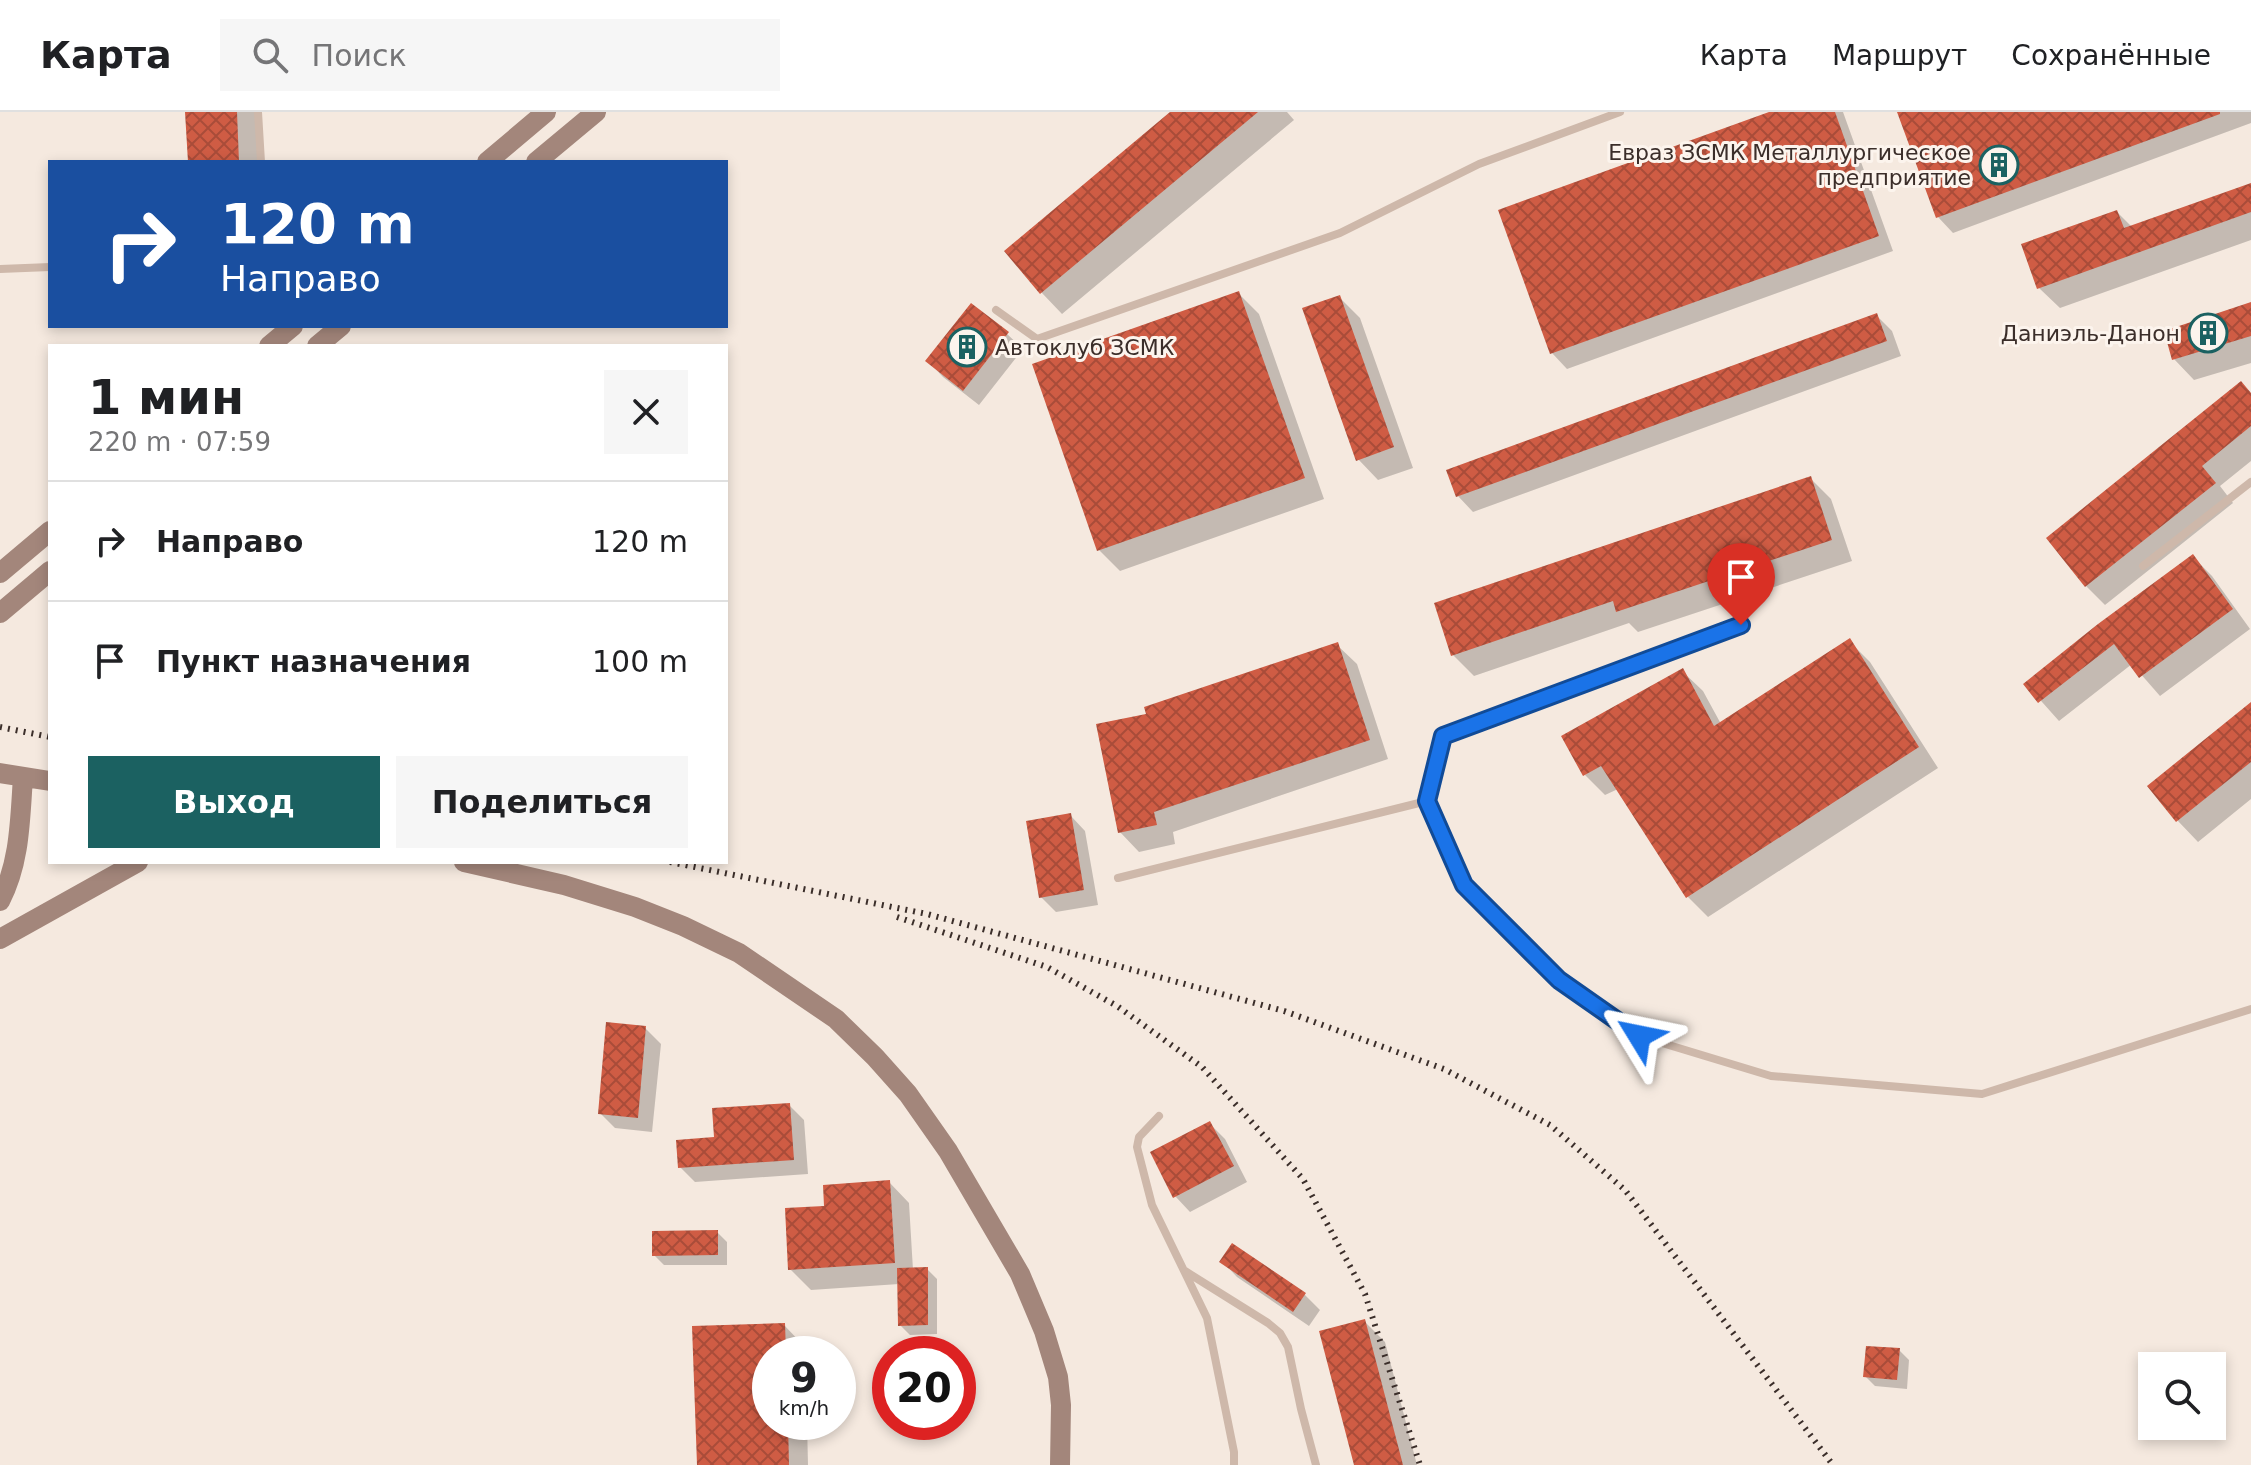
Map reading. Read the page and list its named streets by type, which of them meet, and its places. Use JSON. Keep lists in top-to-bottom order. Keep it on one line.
{"places":{"building":["Евраз ЗСМК Металлургическое предприятие","Даниэль-Данон","Автоклуб ЗСМК"]},"page":{"header":"Карта","search":"Поиск","nav":["Карта","Маршрут","Сохранённые"],"turn":["120 m","Направо"],"heading":["1 мин","220 m · 07:59"],"list":[{"name":"Направо","value":"120 m"},{"name":"Пункт назначения","value":"100 m"}],"buttons":["Выход","Поделиться"],"speed":"9 km/h","limit":"20"}}
